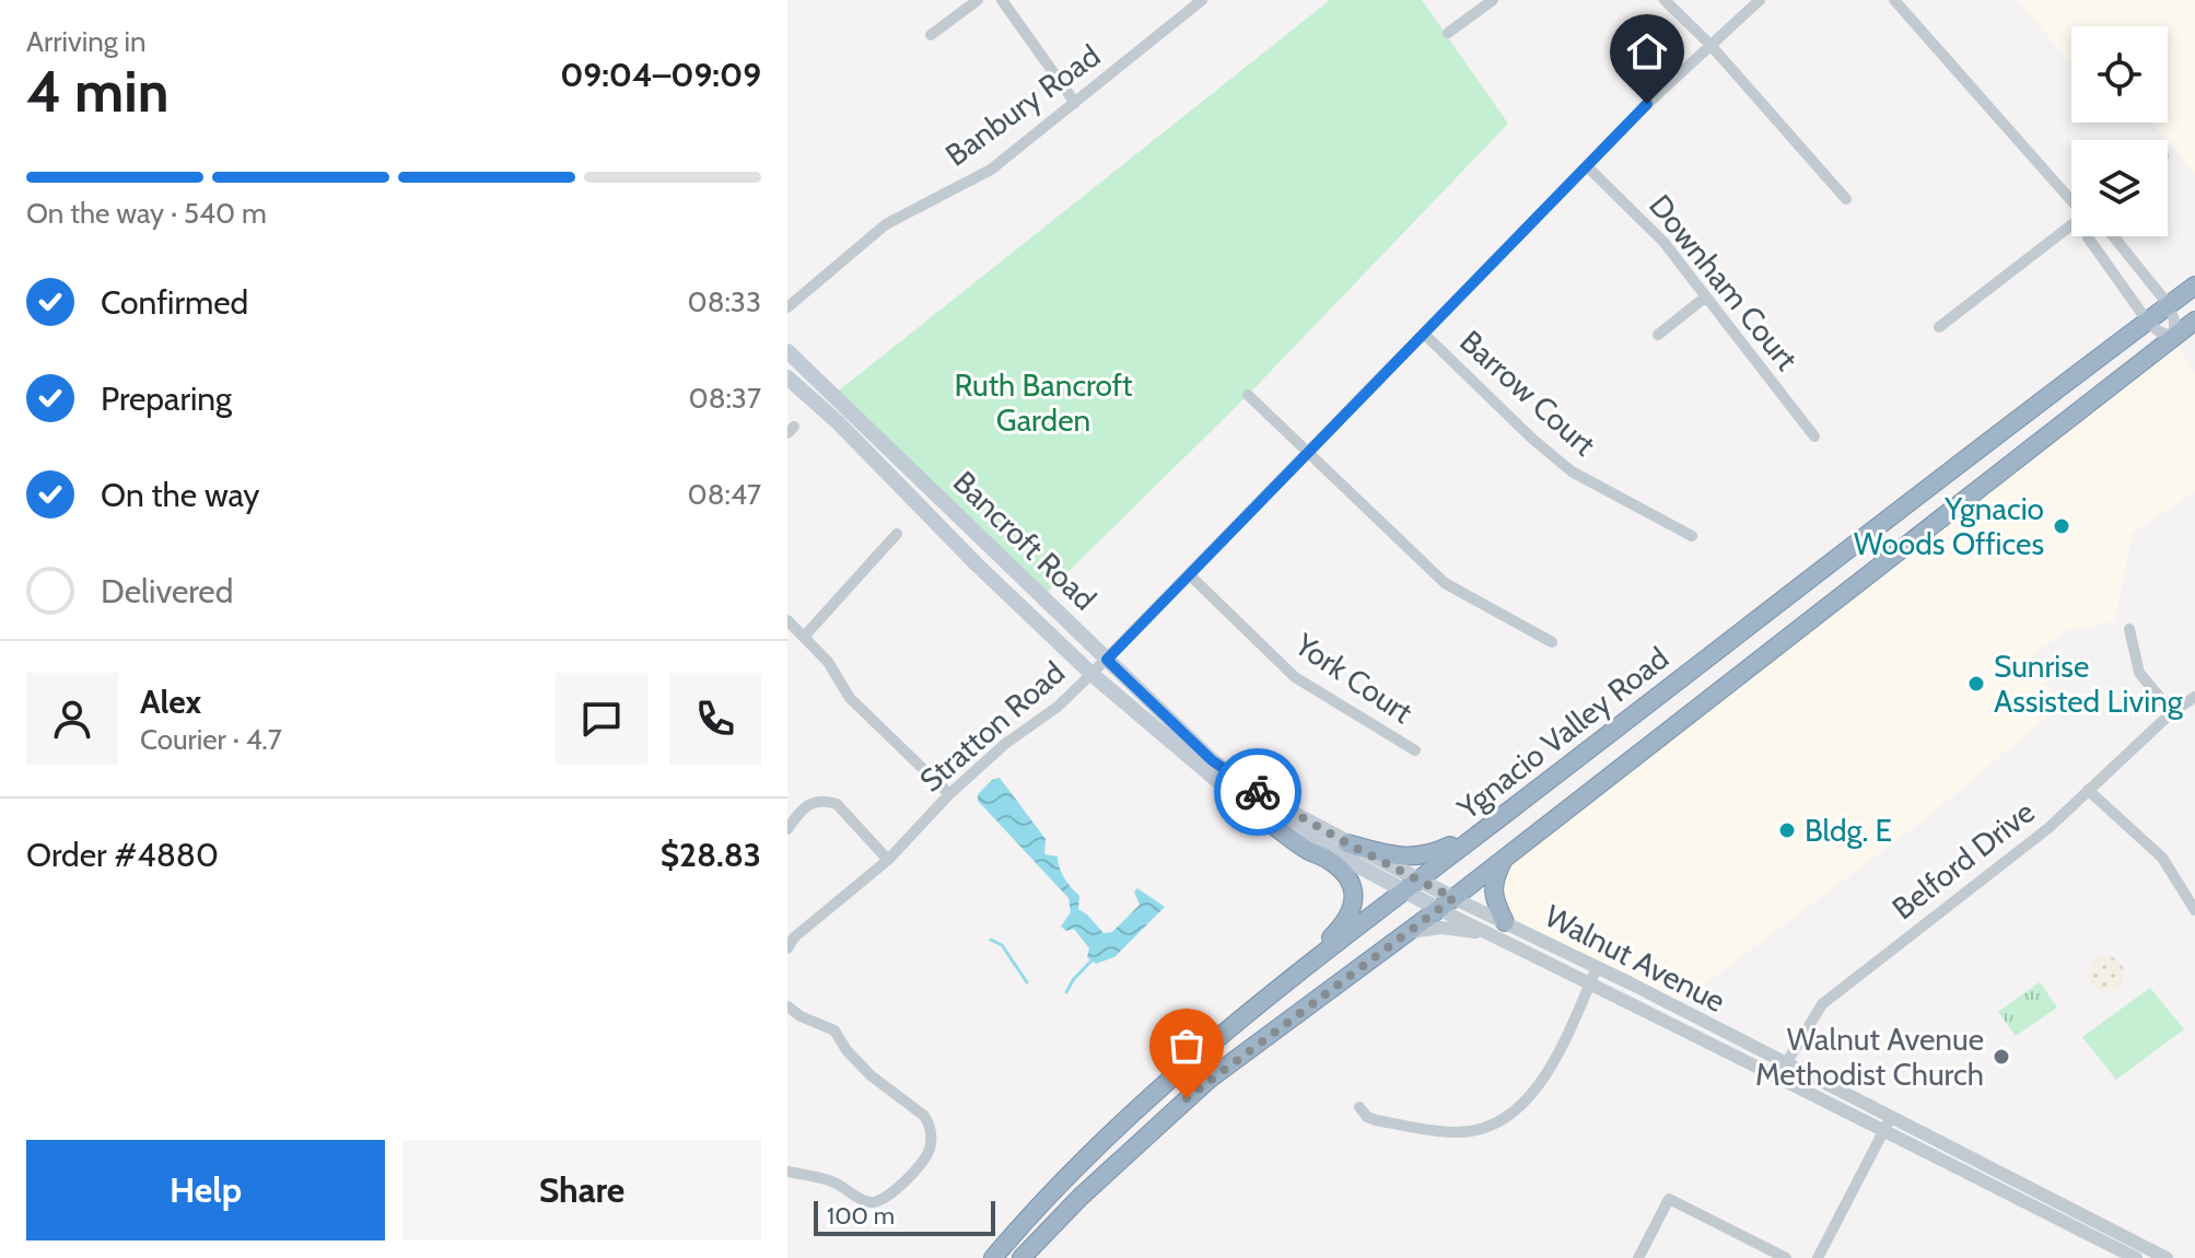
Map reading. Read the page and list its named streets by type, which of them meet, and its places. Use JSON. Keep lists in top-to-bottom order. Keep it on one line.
{"streets":{"highway":["Ygnacio Valley Road"],"main road":["Bancroft Road"],"street":["Banbury Road","Downham Court","Barrow Court","York Court","Stratton Road","Belford Drive","Walnut Avenue"]},"crossings":[["Downham Court","Stratton Road"],["Barrow Court","Stratton Road"],["Bancroft Road","Stratton Road"],["Bancroft Road","Ygnacio Valley Road"],["Bancroft Road","Walnut Avenue"],["York Court","Stratton Road"],["Ygnacio Valley Road","Walnut Avenue"],["Belford Drive","Walnut Avenue"]],"parks":["Ruth Bancroft Garden"],"places":["Ygnacio Woods Offices","Sunrise Assisted Living","Bldg. E","Walnut Avenue Methodist Church"],"scale_bar":"100 m","page":{"heading":["4 min","Arriving in","09:04–09:09"],"panel":["Alex","Courier · 4.7","Order #4880","$28.83"],"bar":"On the way · 540 m","list":[["Confirmed","08:33"],["Preparing","08:37"],["On the way","08:47"],"Delivered"],"buttons":["Help","Share"],"scale":"100 m"}}
